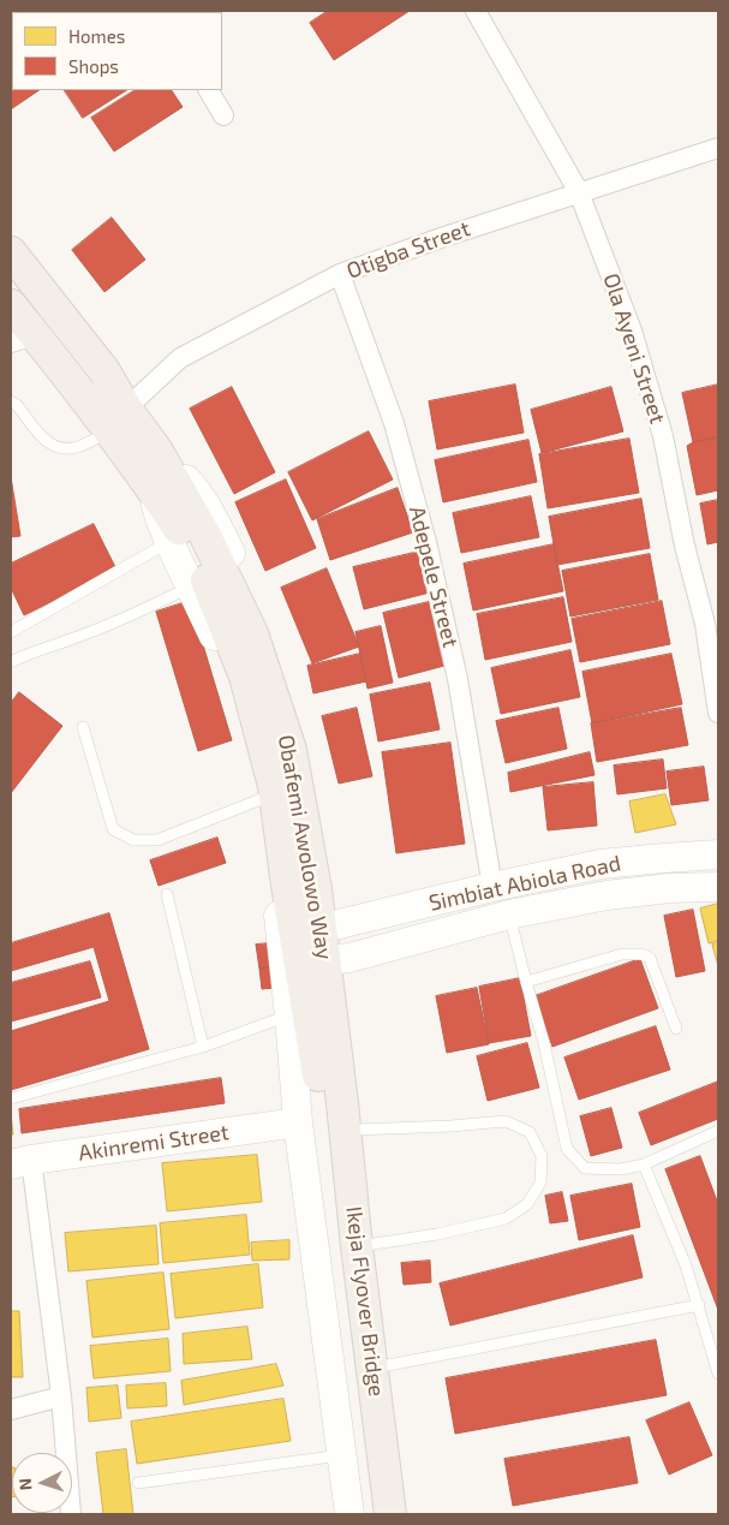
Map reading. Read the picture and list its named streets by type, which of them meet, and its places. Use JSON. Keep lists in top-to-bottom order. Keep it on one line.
{"streets":{"main road":["Obafemi Awolowo Way","Ikeja Flyover Bridge"],"street":["Otigba Street","Ola Ayeni Street","Adepele Street","Simbiat Abiola Road","Akinremi Street"]},"crossings":[["Otigba Street","Ola Ayeni Street"],["Otigba Street","Adepele Street"],["Otigba Street","Obafemi Awolowo Way"],["Adepele Street","Simbiat Abiola Road"],["Obafemi Awolowo Way","Ikeja Flyover Bridge"]],"legend":["Homes","Shops"],"north":"left"}
